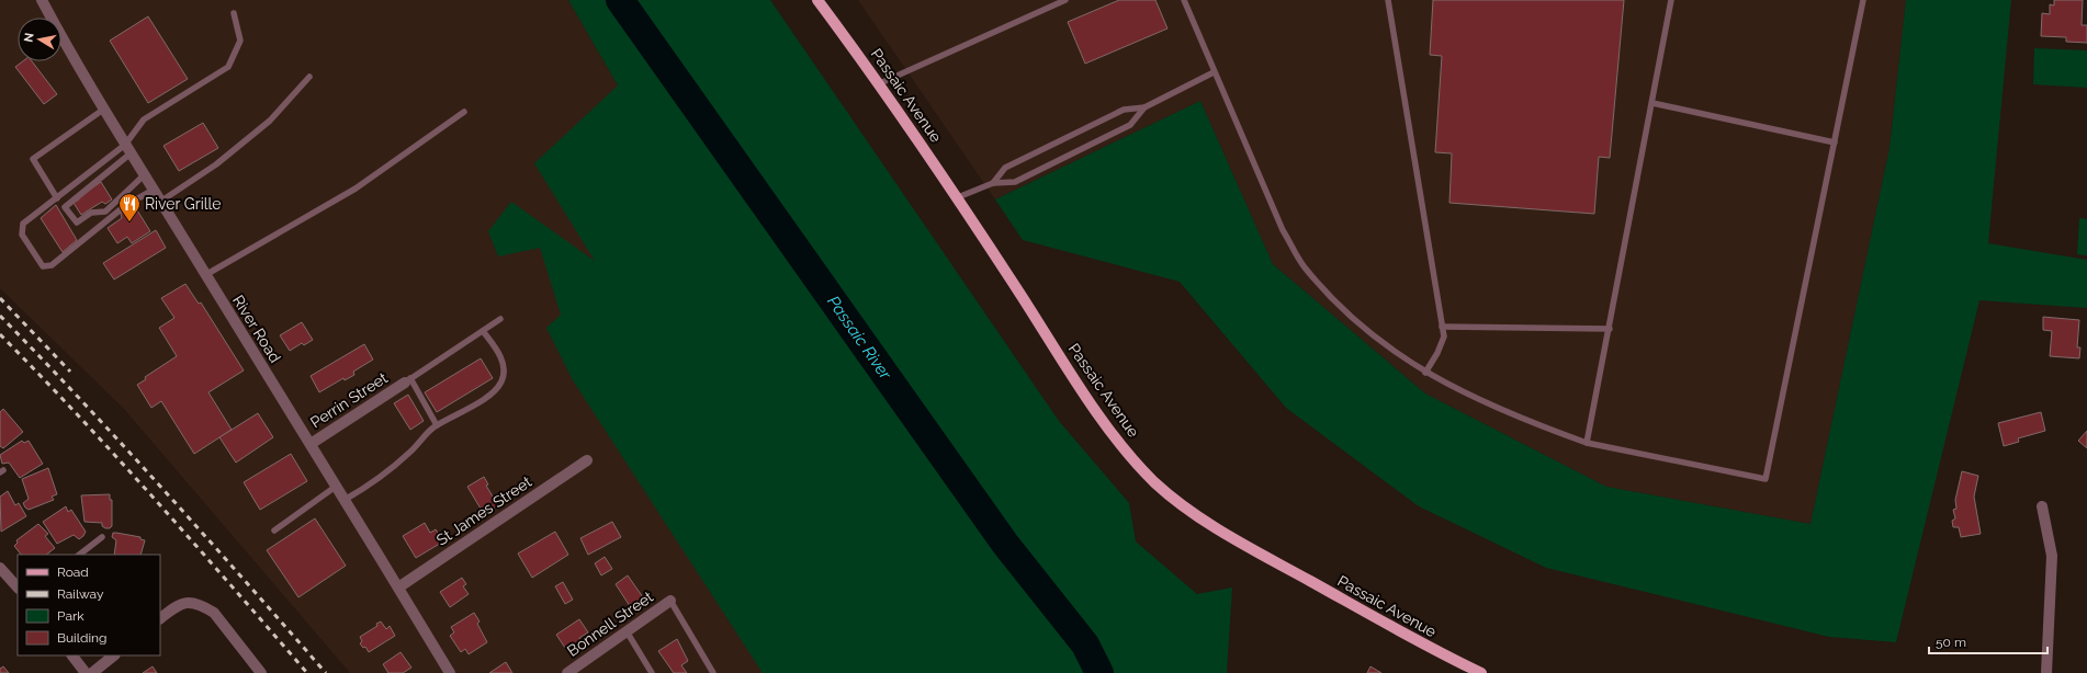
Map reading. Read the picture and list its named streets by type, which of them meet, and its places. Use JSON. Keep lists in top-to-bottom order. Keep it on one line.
{"streets":{"main road":["Passaic Avenue"],"street":["River Road","Perrin Street","St James Street","Bonnell Street"]},"crossings":[["River Road","Perrin Street"],["River Road","St James Street"]],"water":["Passaic River"],"places":{"restaurant":["River Grille"]},"legend":["Road","Railway","Park","Building"],"scale_bar":"50 m","north":"left"}
